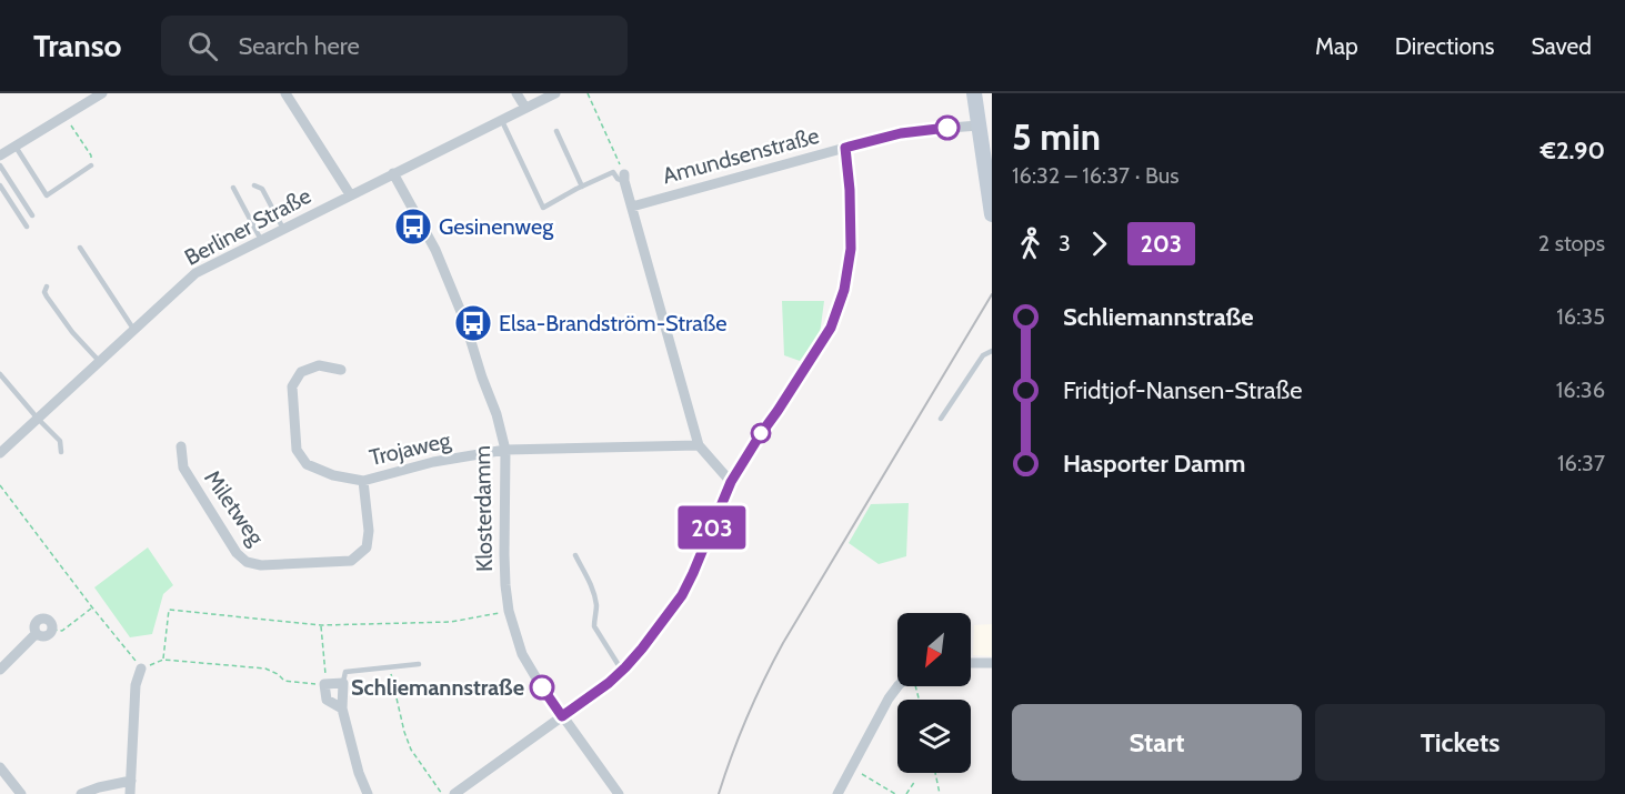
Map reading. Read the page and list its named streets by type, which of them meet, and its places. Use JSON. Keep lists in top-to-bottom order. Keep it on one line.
{"streets":{"street":["Amundsenstraße","Berliner Straße","Trojaweg","Miletweg","Klosterdamm"]},"crossings":[["Berliner Straße","Klosterdamm"],["Trojaweg","Miletweg"],["Trojaweg","Klosterdamm"]],"places":{"bus stop":["Gesinenweg","Elsa-Brandström-Straße"],"other":["Schliemannstraße"]},"lines":["bus line 203"],"north":"bottom left","page":{"header":"Transo","search":"Search here","nav":["Map","Directions","Saved"],"on_map":"203","heading":["5 min","16:32 – 16:37 · Bus","€2.90"],"legs":["3","203","2 stops"],"list":[{"name":"Schliemannstraße","value":"16:35"},{"name":"Fridtjof-Nansen-Straße","value":"16:36"},{"name":"Hasporter Damm","value":"16:37"}],"buttons":["Start","Tickets"]}}
